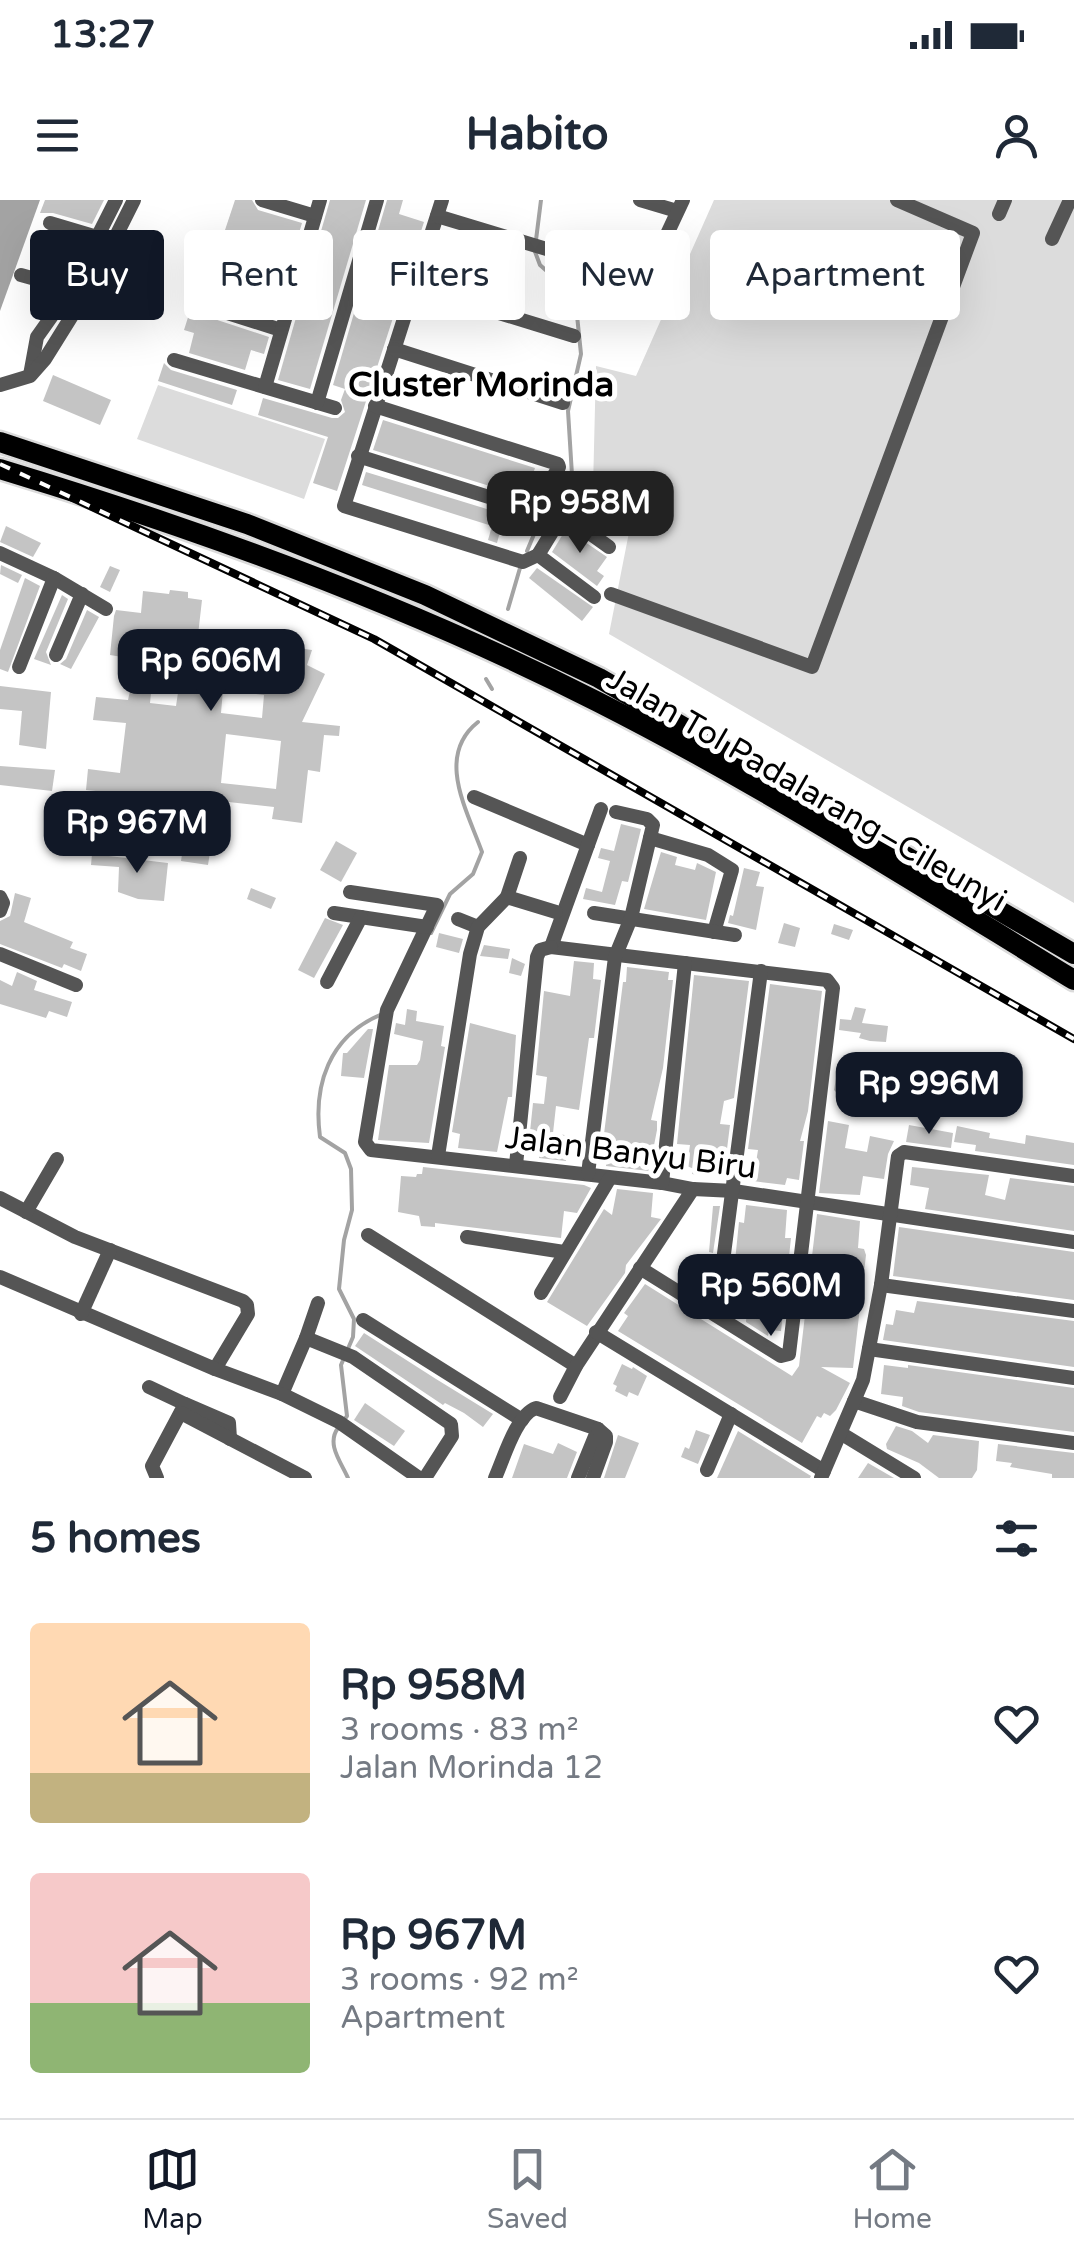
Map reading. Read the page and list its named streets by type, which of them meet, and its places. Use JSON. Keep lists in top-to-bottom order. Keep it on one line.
{"streets":{"highway":["Jalan Tol Padalarang–Cileunyi"],"street":["Jalan Banyu Biru"]},"districts":["Cluster Morinda"],"page":{"status":"13:27","header":"Habito","chip":["Buy","Rent","Filters","New","Apartment"],"price":["Rp 958M","Rp 606M","Rp 967M","Rp 996M","Rp 560M"],"heading":"5 homes","list":[{"name":"Rp 958M","note":"3 rooms · 83 m² · Jalan Morinda 12"},{"name":"Rp 967M","note":"3 rooms · 92 m² · Apartment"}],"tabs":["Map","Saved","Home"]}}
